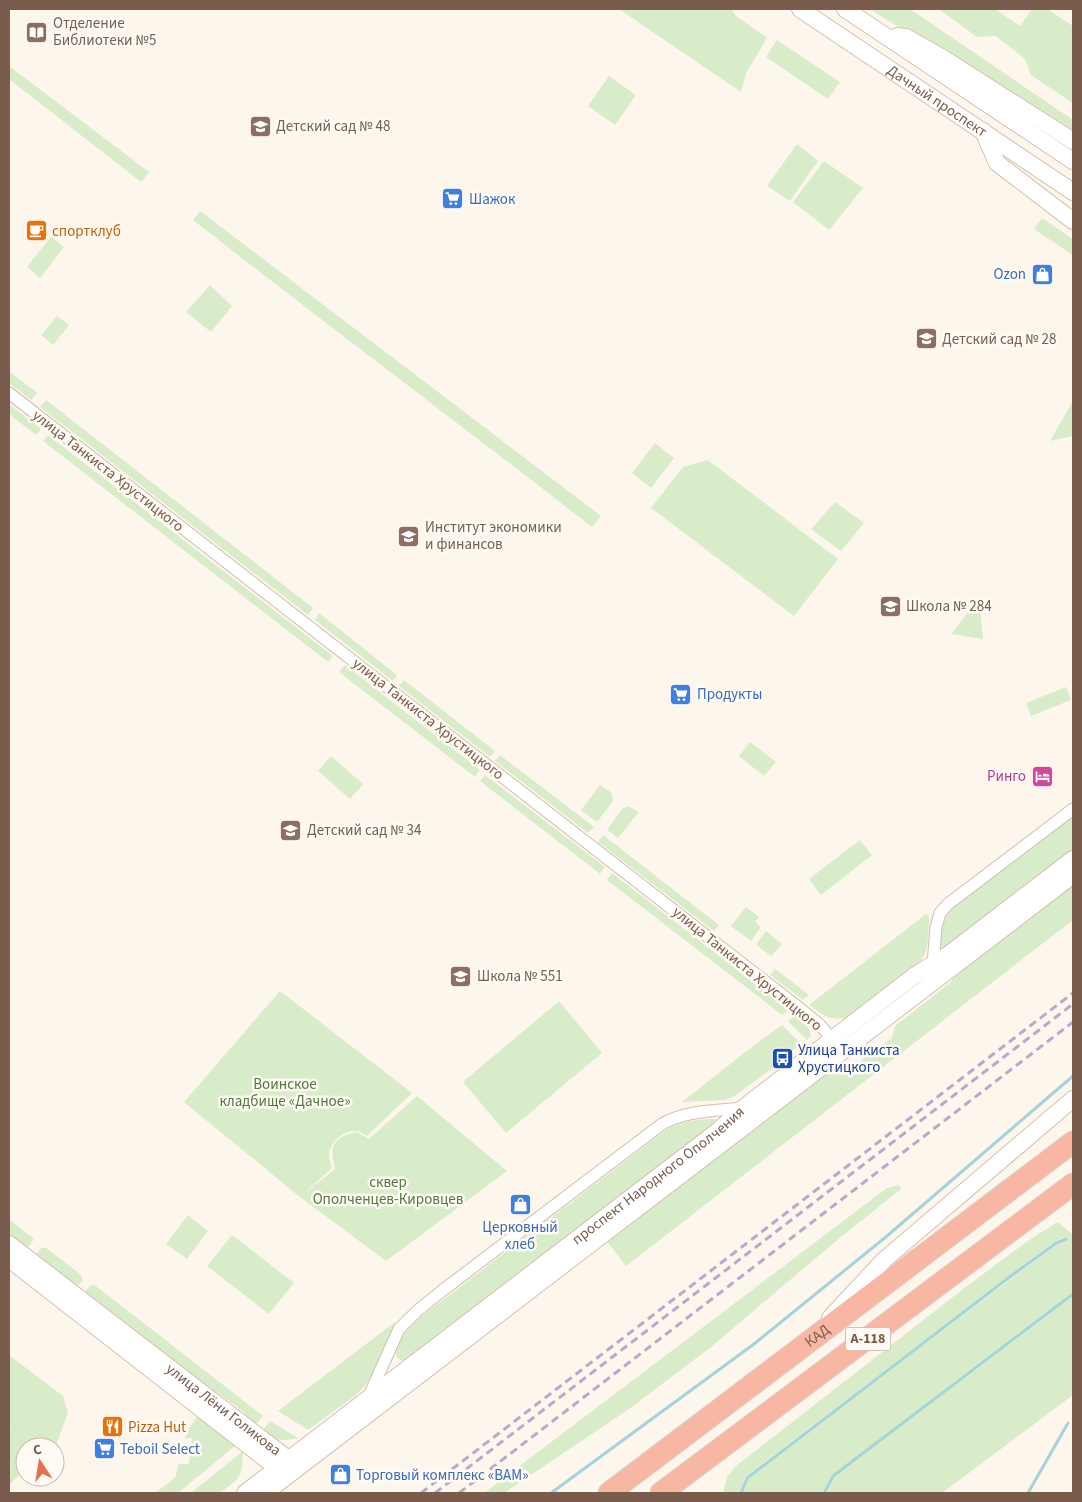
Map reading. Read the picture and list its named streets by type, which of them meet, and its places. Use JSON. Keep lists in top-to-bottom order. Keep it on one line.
{"streets":{"highway":["КАД","А-118"],"main road":["Дачный проспект","проспект Народного Ополчения","улица Лёни Голикова"],"street":["улица Танкиста Хрустицкого"]},"crossings":[["улица Танкиста Хрустицкого","проспект Народного Ополчения"],["проспект Народного Ополчения","улица Лёни Голикова"]],"parks":["Воинское кладбище «Дачное»","сквер Ополченцев-Кировцев"],"places":{"library":["Отделение Библиотеки №5"],"school or university":["Детский сад № 48","Детский сад № 28","Институт экономики и финансов","Школа № 284","Детский сад № 34","Школа № 551"],"supermarket":["Шажок","Продукты","Teboil Select"],"cafe":["спортклуб"],"shop":["Ozon","Церковный хлеб","Торговый комплекс «ВАМ»"],"hotel":["Ринго"],"bus stop":["Улица Танкиста Хрустицкого"],"restaurant":["Pizza Hut"]},"north":"top"}
